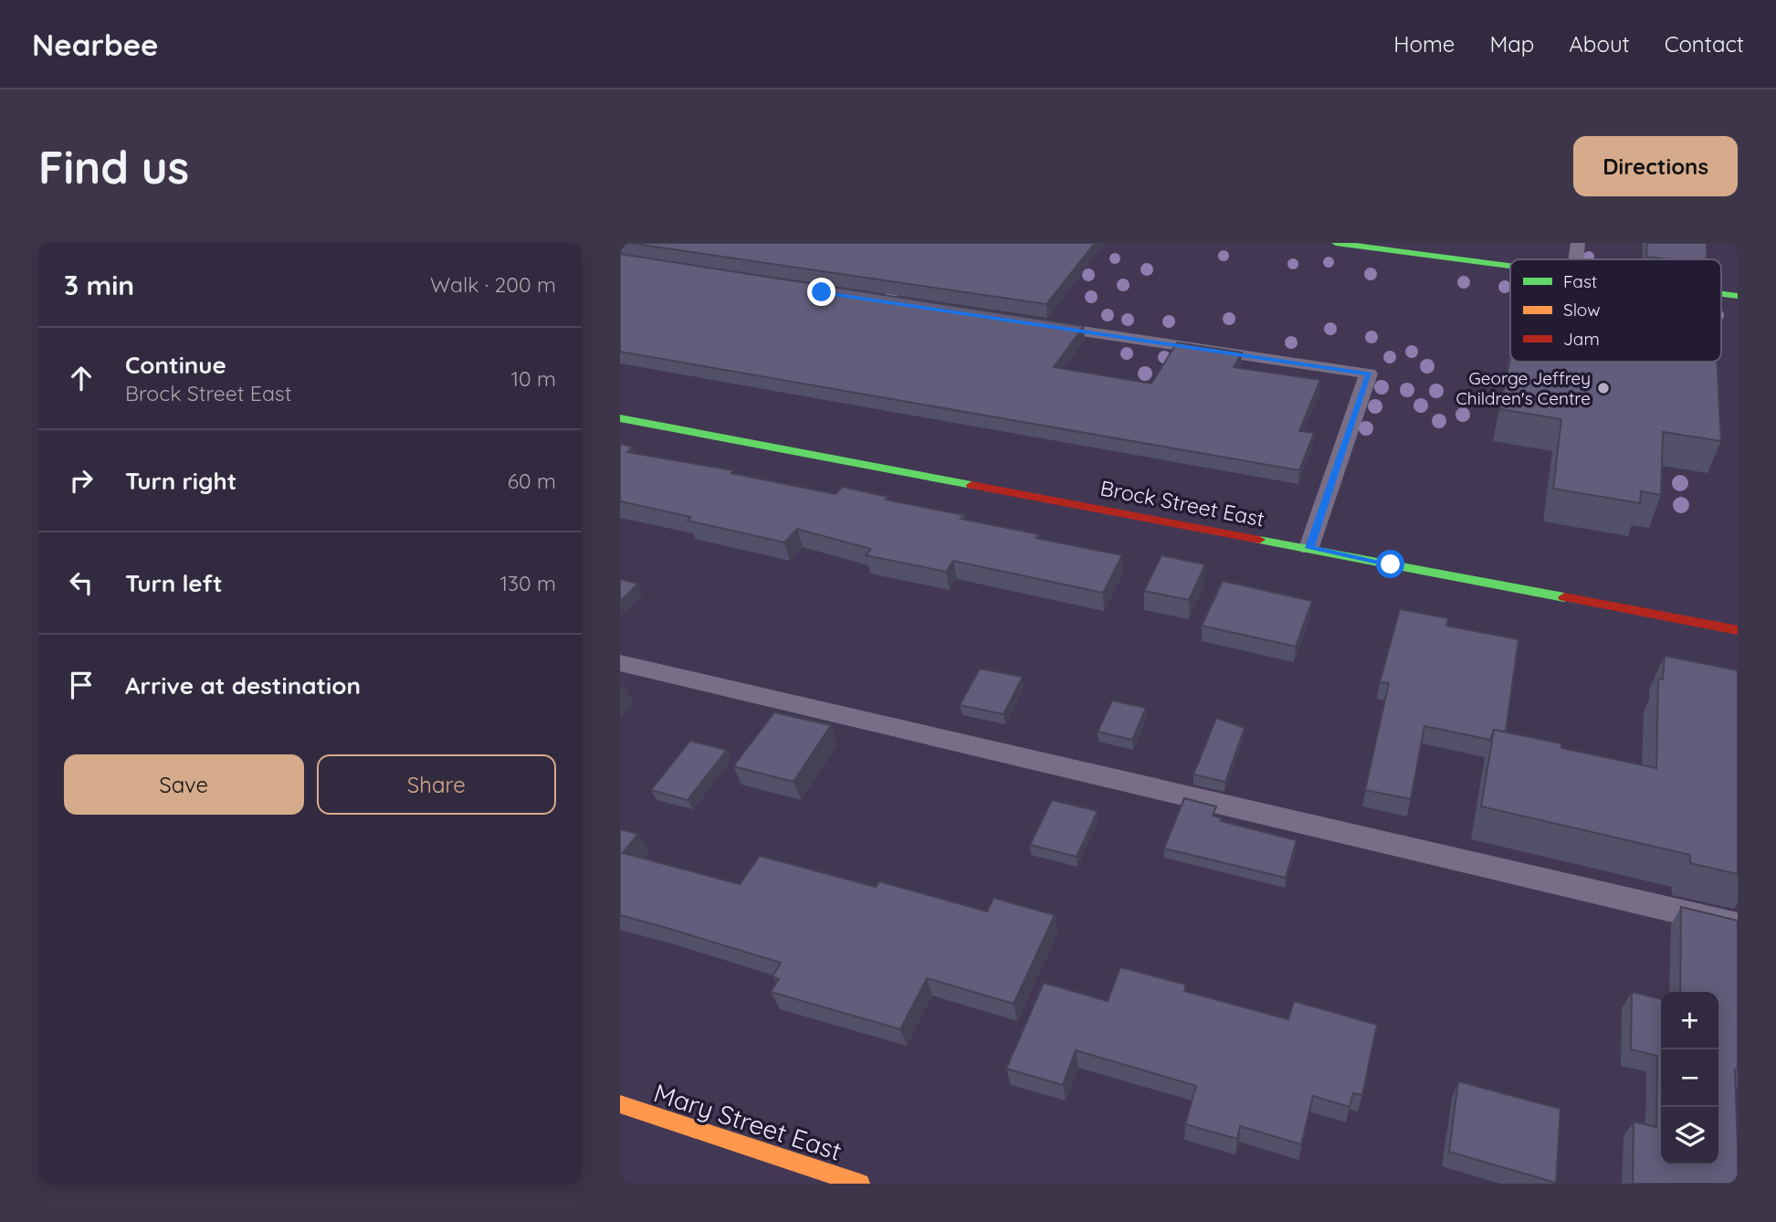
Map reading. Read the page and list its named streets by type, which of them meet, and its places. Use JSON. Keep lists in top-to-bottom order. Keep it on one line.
{"streets":{"street":["Brock Street East","Mary Street East"]},"places":["George Jeffrey Children's Centre"],"legend":["Fast","Slow","Jam"],"page":{"header":"Nearbee","nav":["Home","Map","About","Contact"],"buttons":["Directions",["Save","Share"]],"title":"Find us","heading":["3 min","Walk · 200 m"],"list":[["Continue","Brock Street East","10 m"],["Turn right","60 m"],["Turn left","130 m"],"Arrive at destination"],"map_buttons":["+","−"]}}
